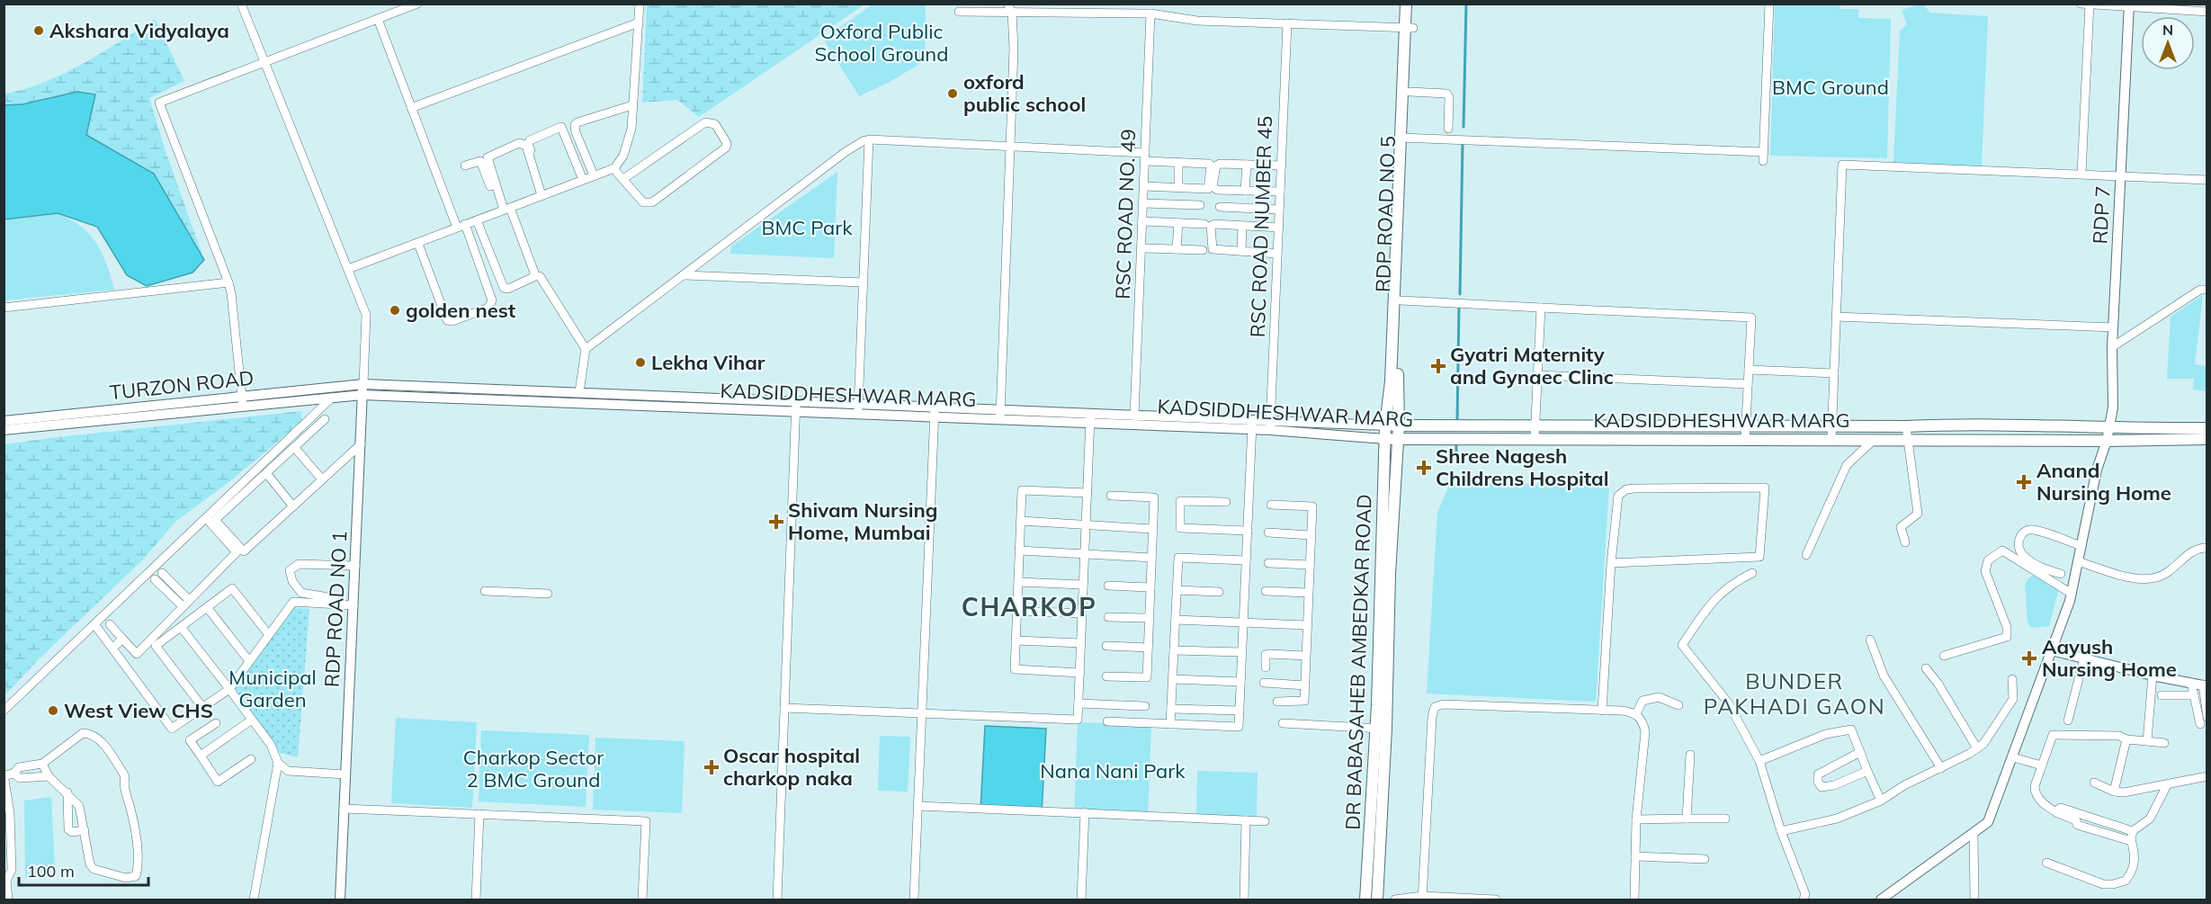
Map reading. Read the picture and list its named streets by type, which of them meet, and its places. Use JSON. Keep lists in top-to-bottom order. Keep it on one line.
{"streets":{"main road":["RDP ROAD NO 5","KADSIDDHESHWAR MARG","DR BABASAHEB AMBEDKAR ROAD"],"street":["RSC ROAD NO. 49","RDP 7","RSC ROAD NUMBER 45","TURZON ROAD","RDP ROAD NO 1"]},"crossings":[["RSC ROAD NO. 49","KADSIDDHESHWAR MARG"],["RDP ROAD NO 5","KADSIDDHESHWAR MARG"],["RDP ROAD NO 5","DR BABASAHEB AMBEDKAR ROAD"],["RDP 7","KADSIDDHESHWAR MARG"],["RSC ROAD NUMBER 45","KADSIDDHESHWAR MARG"],["TURZON ROAD","KADSIDDHESHWAR MARG"],["TURZON ROAD","RDP ROAD NO 1"],["KADSIDDHESHWAR MARG","RDP ROAD NO 1"],["KADSIDDHESHWAR MARG","DR BABASAHEB AMBEDKAR ROAD"]],"districts":["CHARKOP","BUNDER PAKHADI GAON"],"parks":["Oxford Public School Ground","BMC Ground","BMC Park","Municipal Garden","Charkop Sector 2 BMC Ground","Nana Nani Park"],"places":{"other":["Akshara Vidyalaya","oxford public school","golden nest","Lekha Vihar","West View CHS"],"health":["Gyatri Maternity and Gynaec Clinc","Shree Nagesh Childrens Hospital","Anand Nursing Home","Shivam Nursing Home, Mumbai","Aayush Nursing Home","Oscar hospital charkop naka"]},"scale_bar":"100 m","north":"top"}
